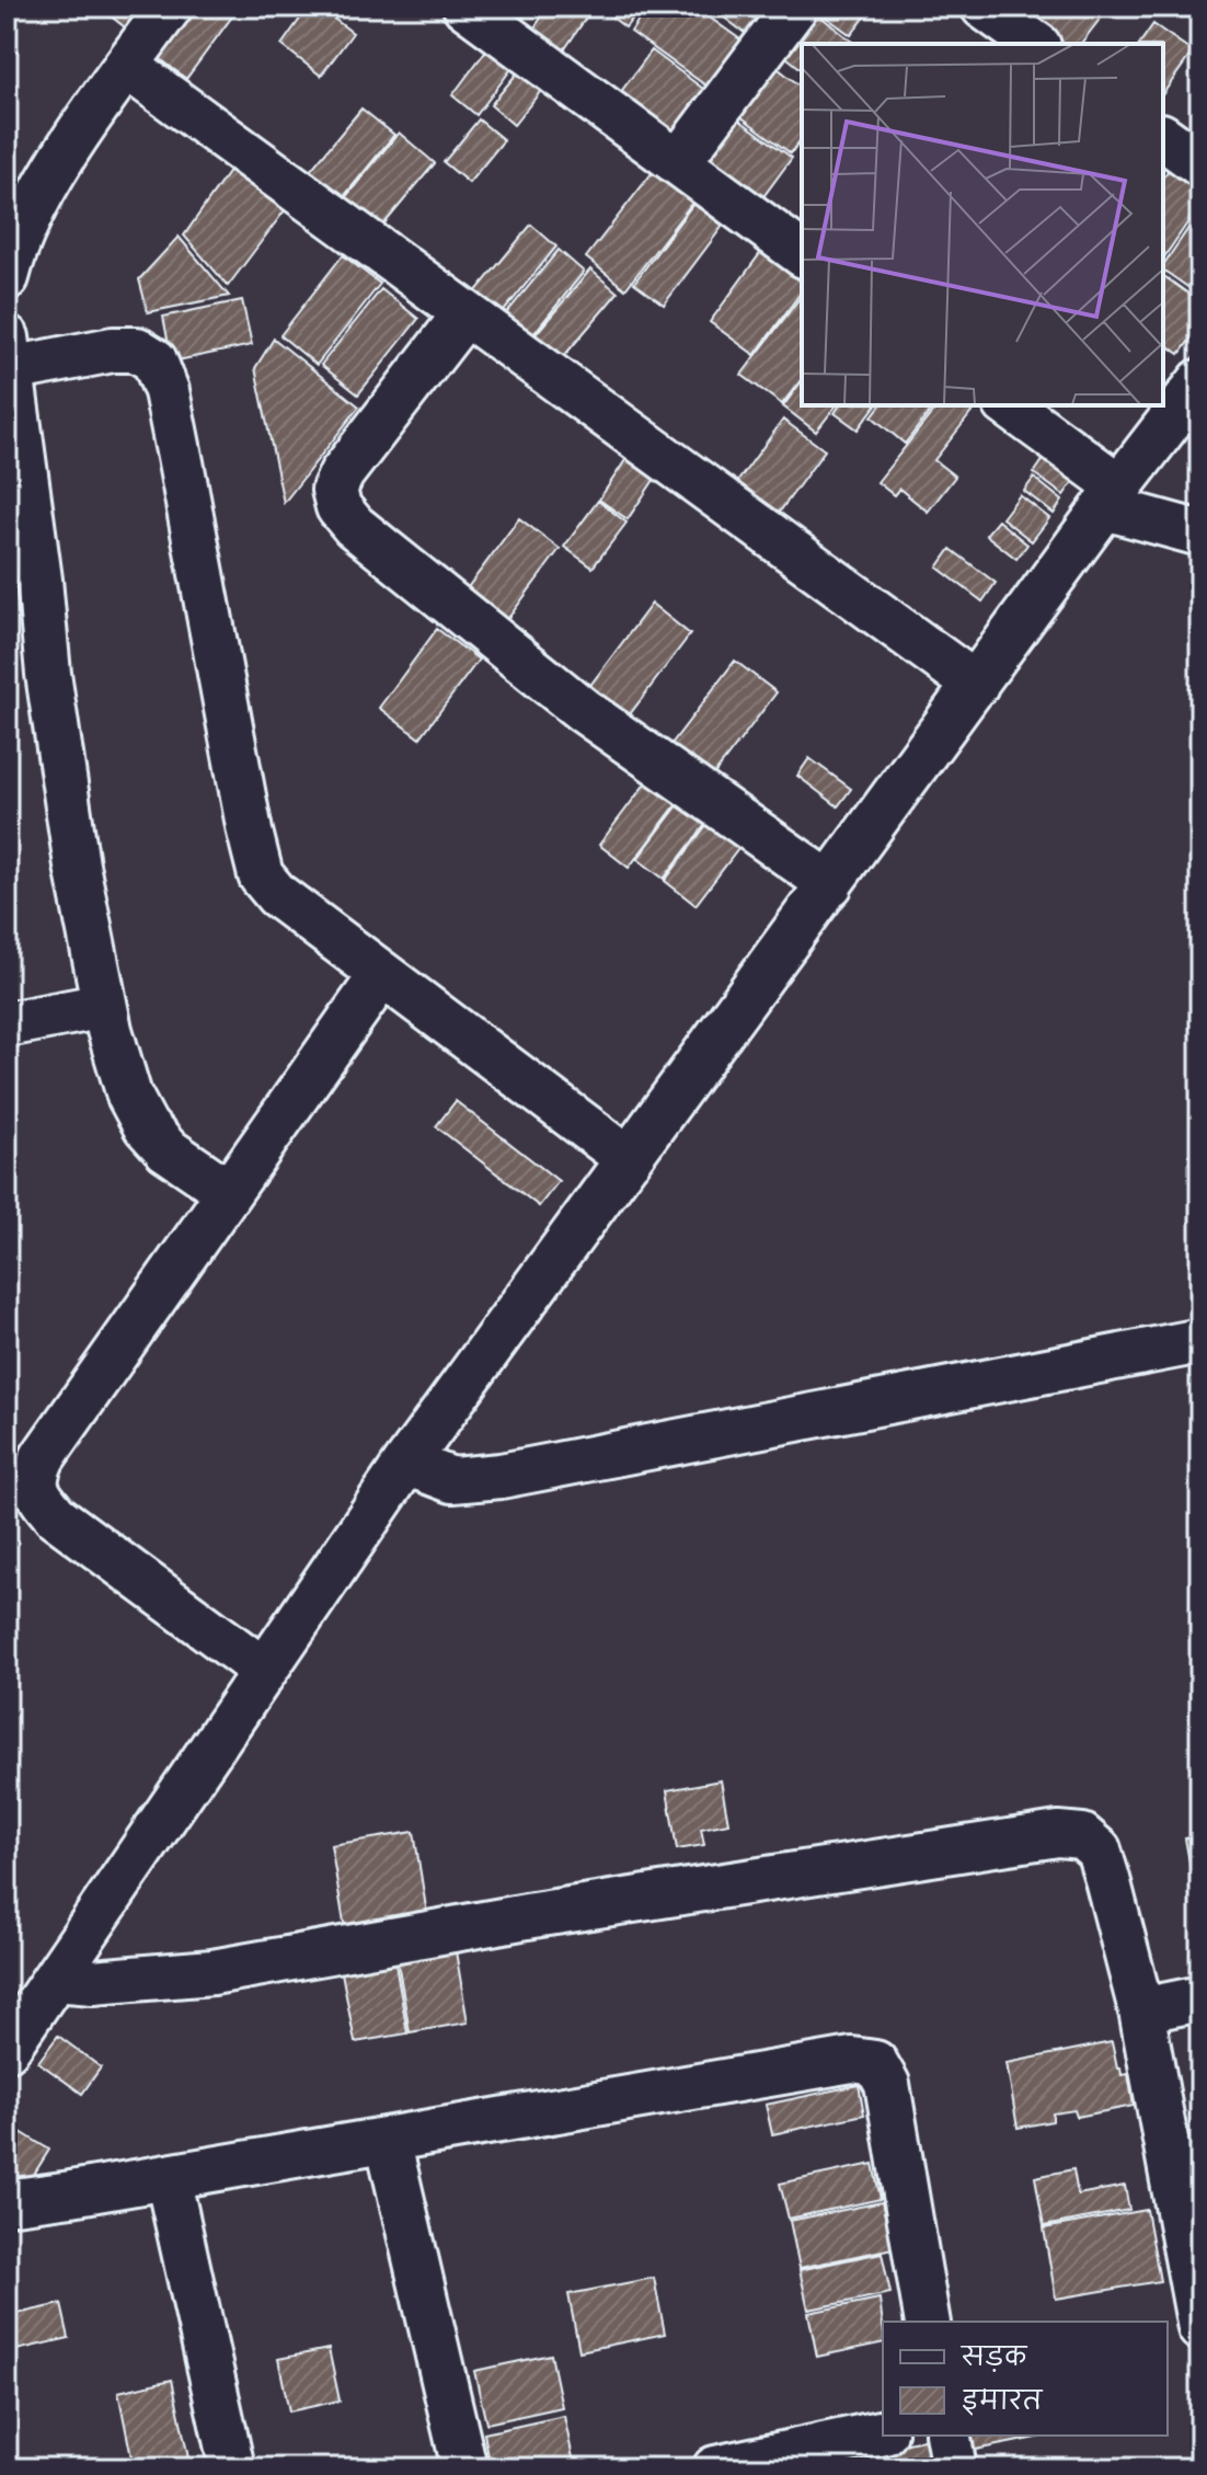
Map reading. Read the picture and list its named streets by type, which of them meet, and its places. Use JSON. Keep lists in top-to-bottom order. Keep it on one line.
{"legend":["सड़क","इमारत"]}
